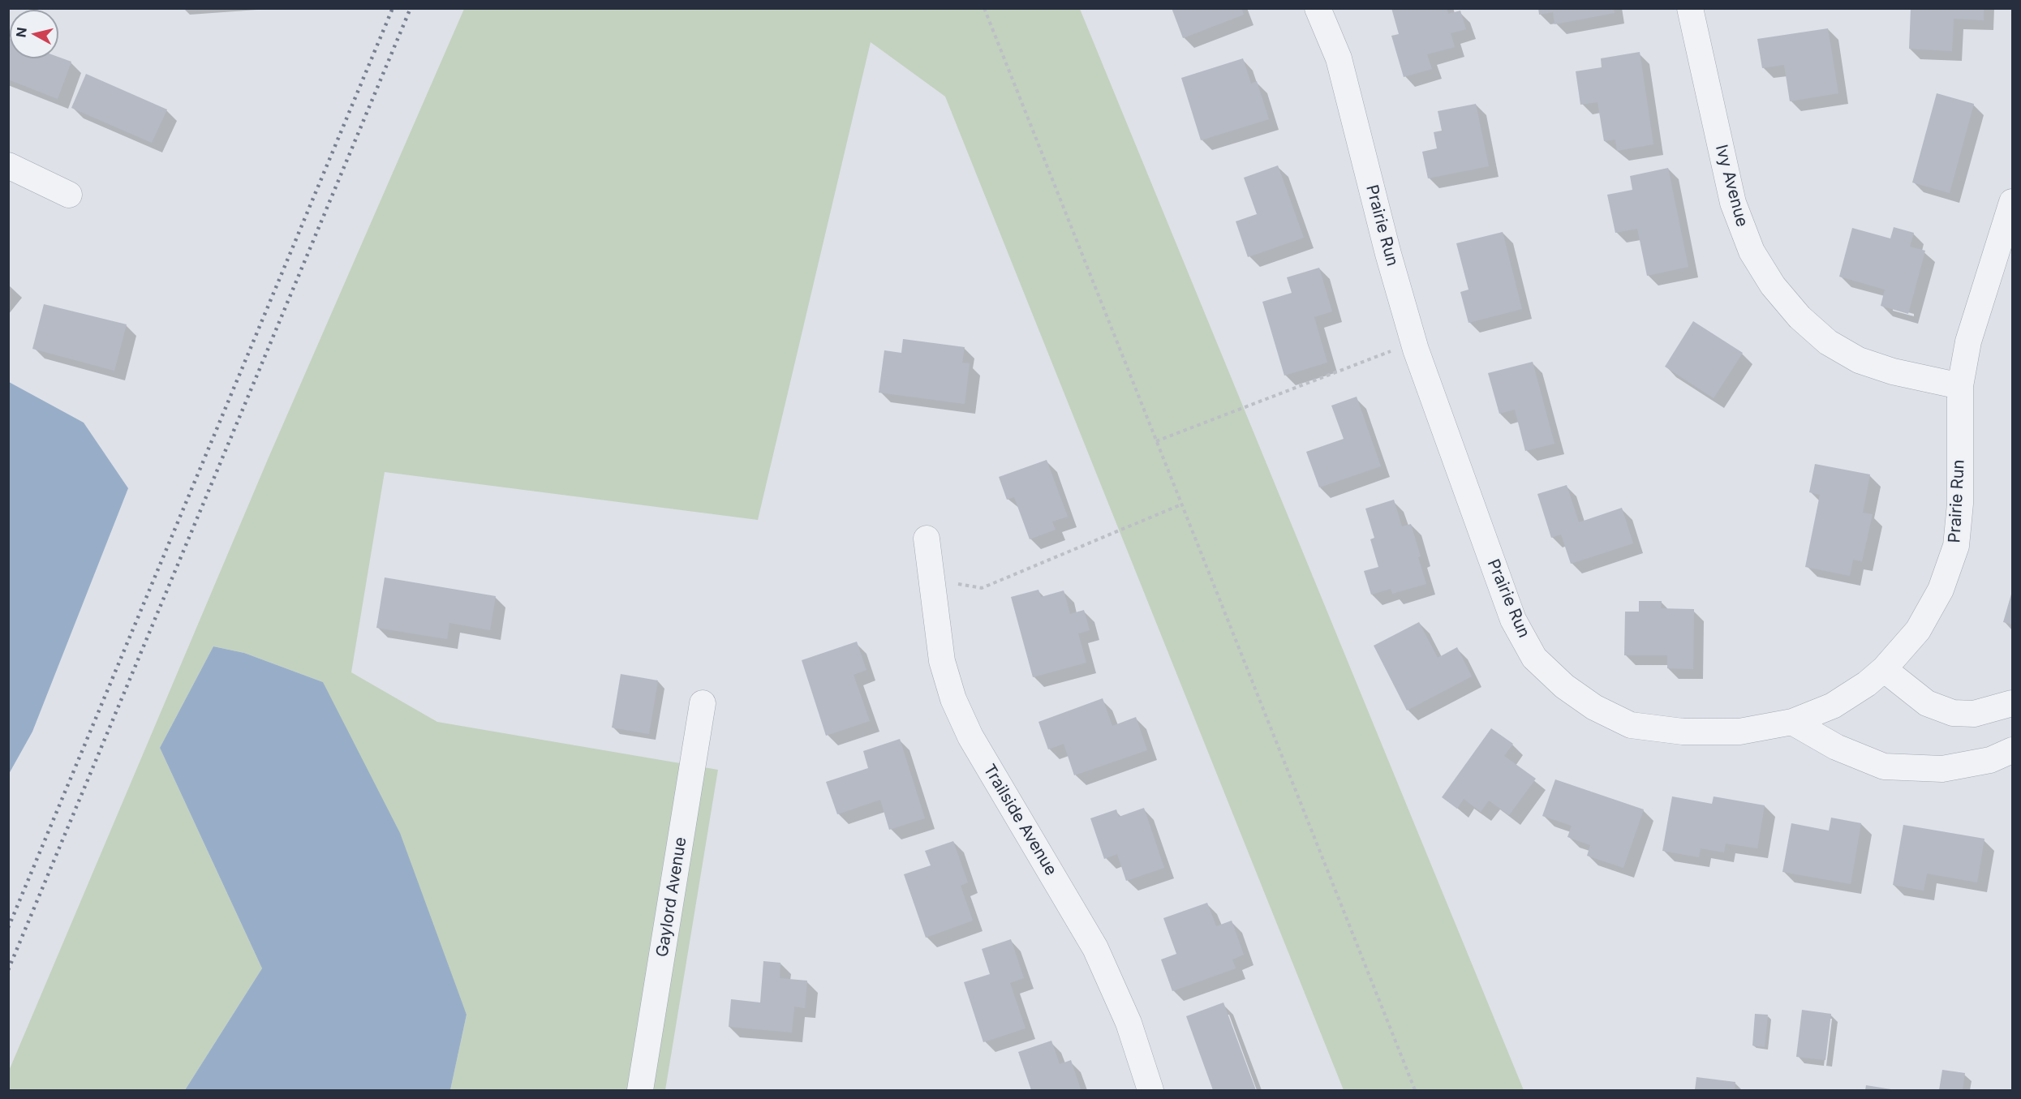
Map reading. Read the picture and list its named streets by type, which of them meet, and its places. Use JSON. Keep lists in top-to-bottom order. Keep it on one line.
{"streets":{"street":["Ivy Avenue","Prairie Run","Trailside Avenue","Gaylord Avenue"]},"crossings":[["Ivy Avenue","Prairie Run"]],"north":"left"}
